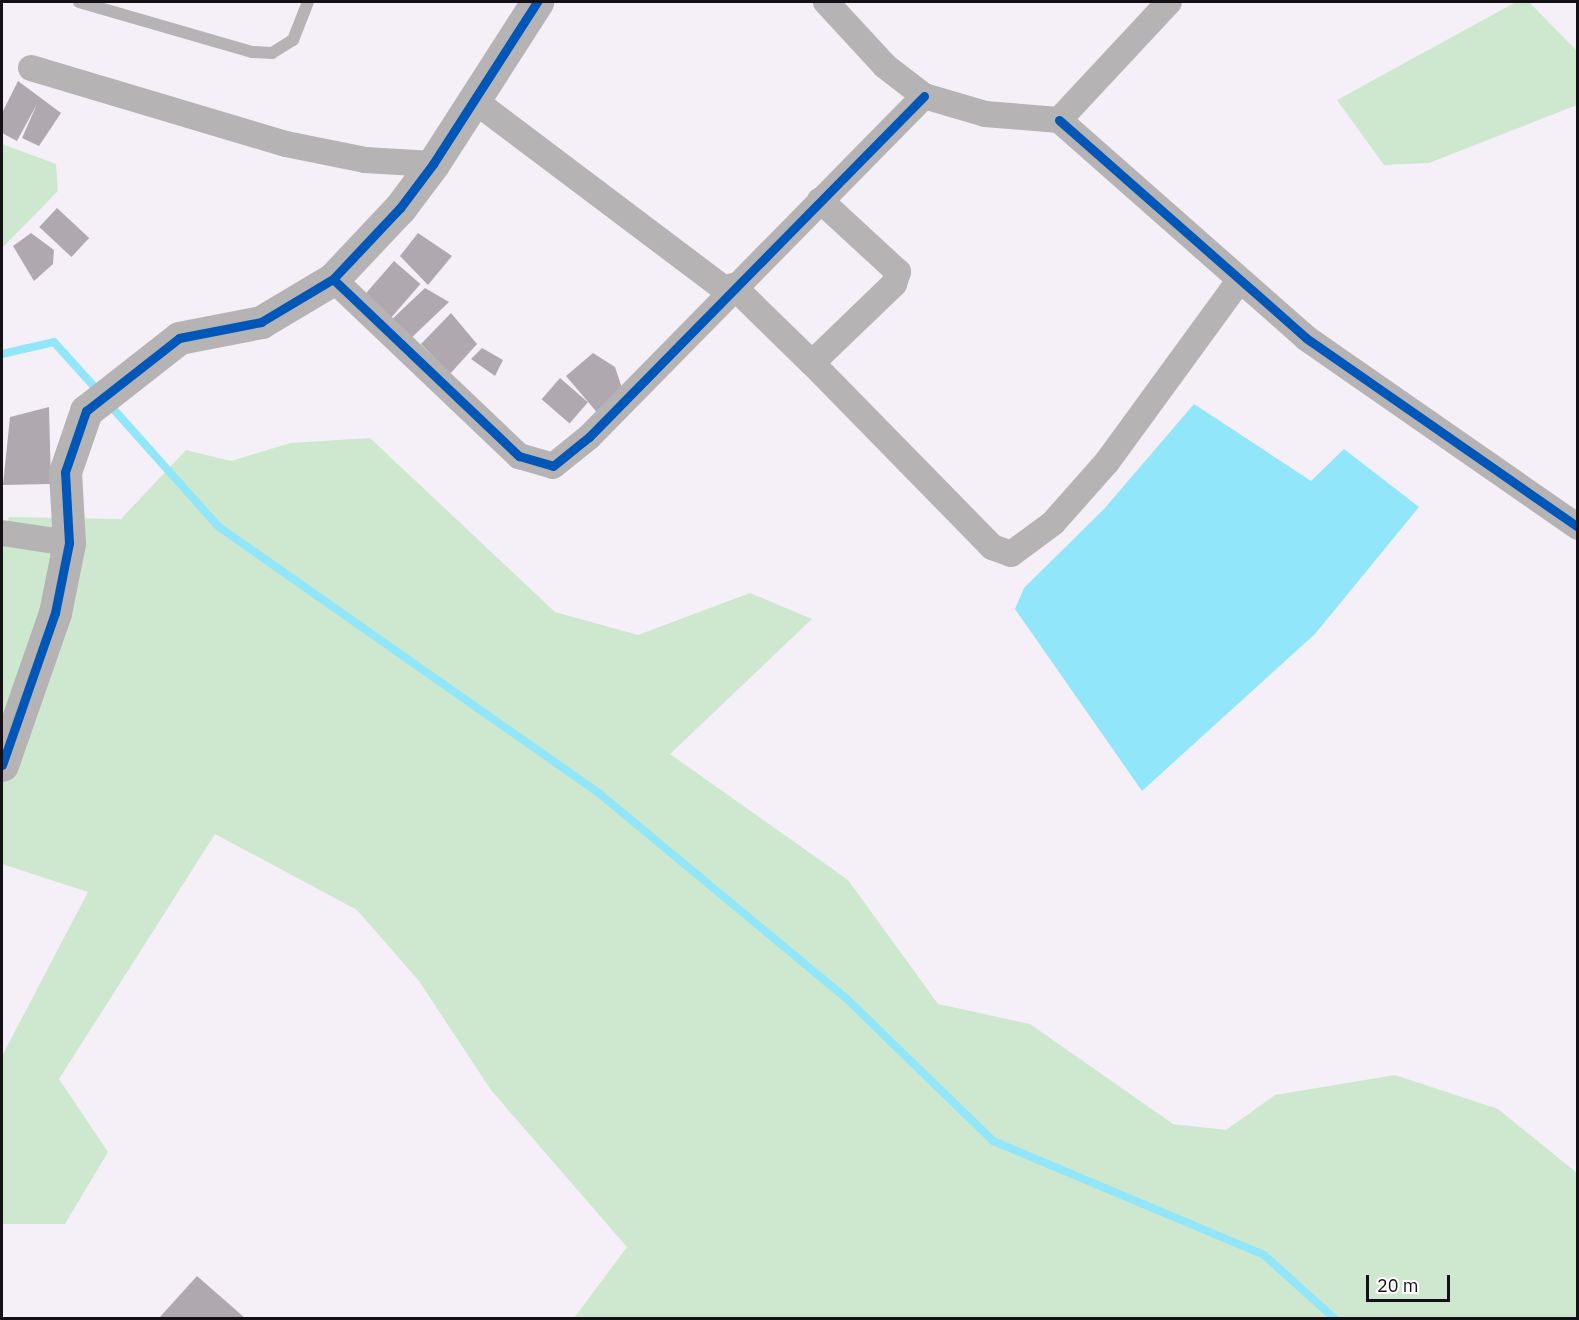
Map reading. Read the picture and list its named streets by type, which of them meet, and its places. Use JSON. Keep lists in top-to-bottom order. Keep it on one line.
{"scale_bar":"20 m"}
